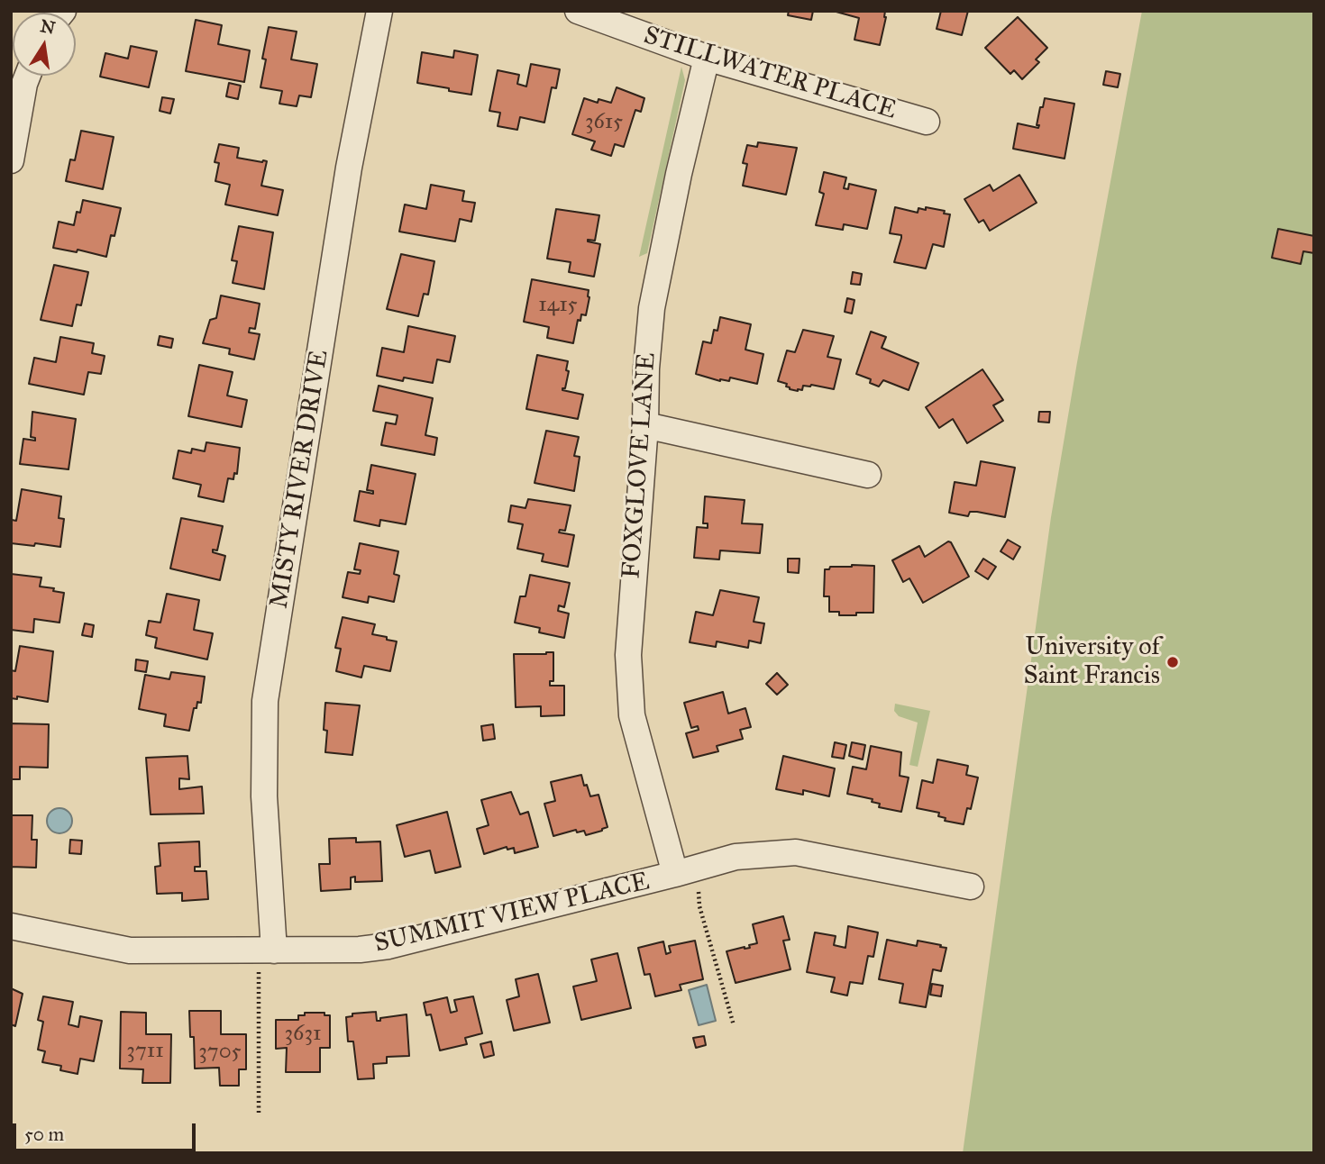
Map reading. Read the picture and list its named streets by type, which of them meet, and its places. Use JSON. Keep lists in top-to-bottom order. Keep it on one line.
{"streets":{"street":["STILLWATER PLACE","FOXGLOVE LANE","MISTY RIVER DRIVE","SUMMIT VIEW PLACE"]},"crossings":[["STILLWATER PLACE","FOXGLOVE LANE"],["FOXGLOVE LANE","SUMMIT VIEW PLACE"],["MISTY RIVER DRIVE","SUMMIT VIEW PLACE"]],"places":["University of Saint Francis"],"house_numbers":["3615","1415","3631","3711","3705"],"scale_bar":"50 m","north":"top"}
